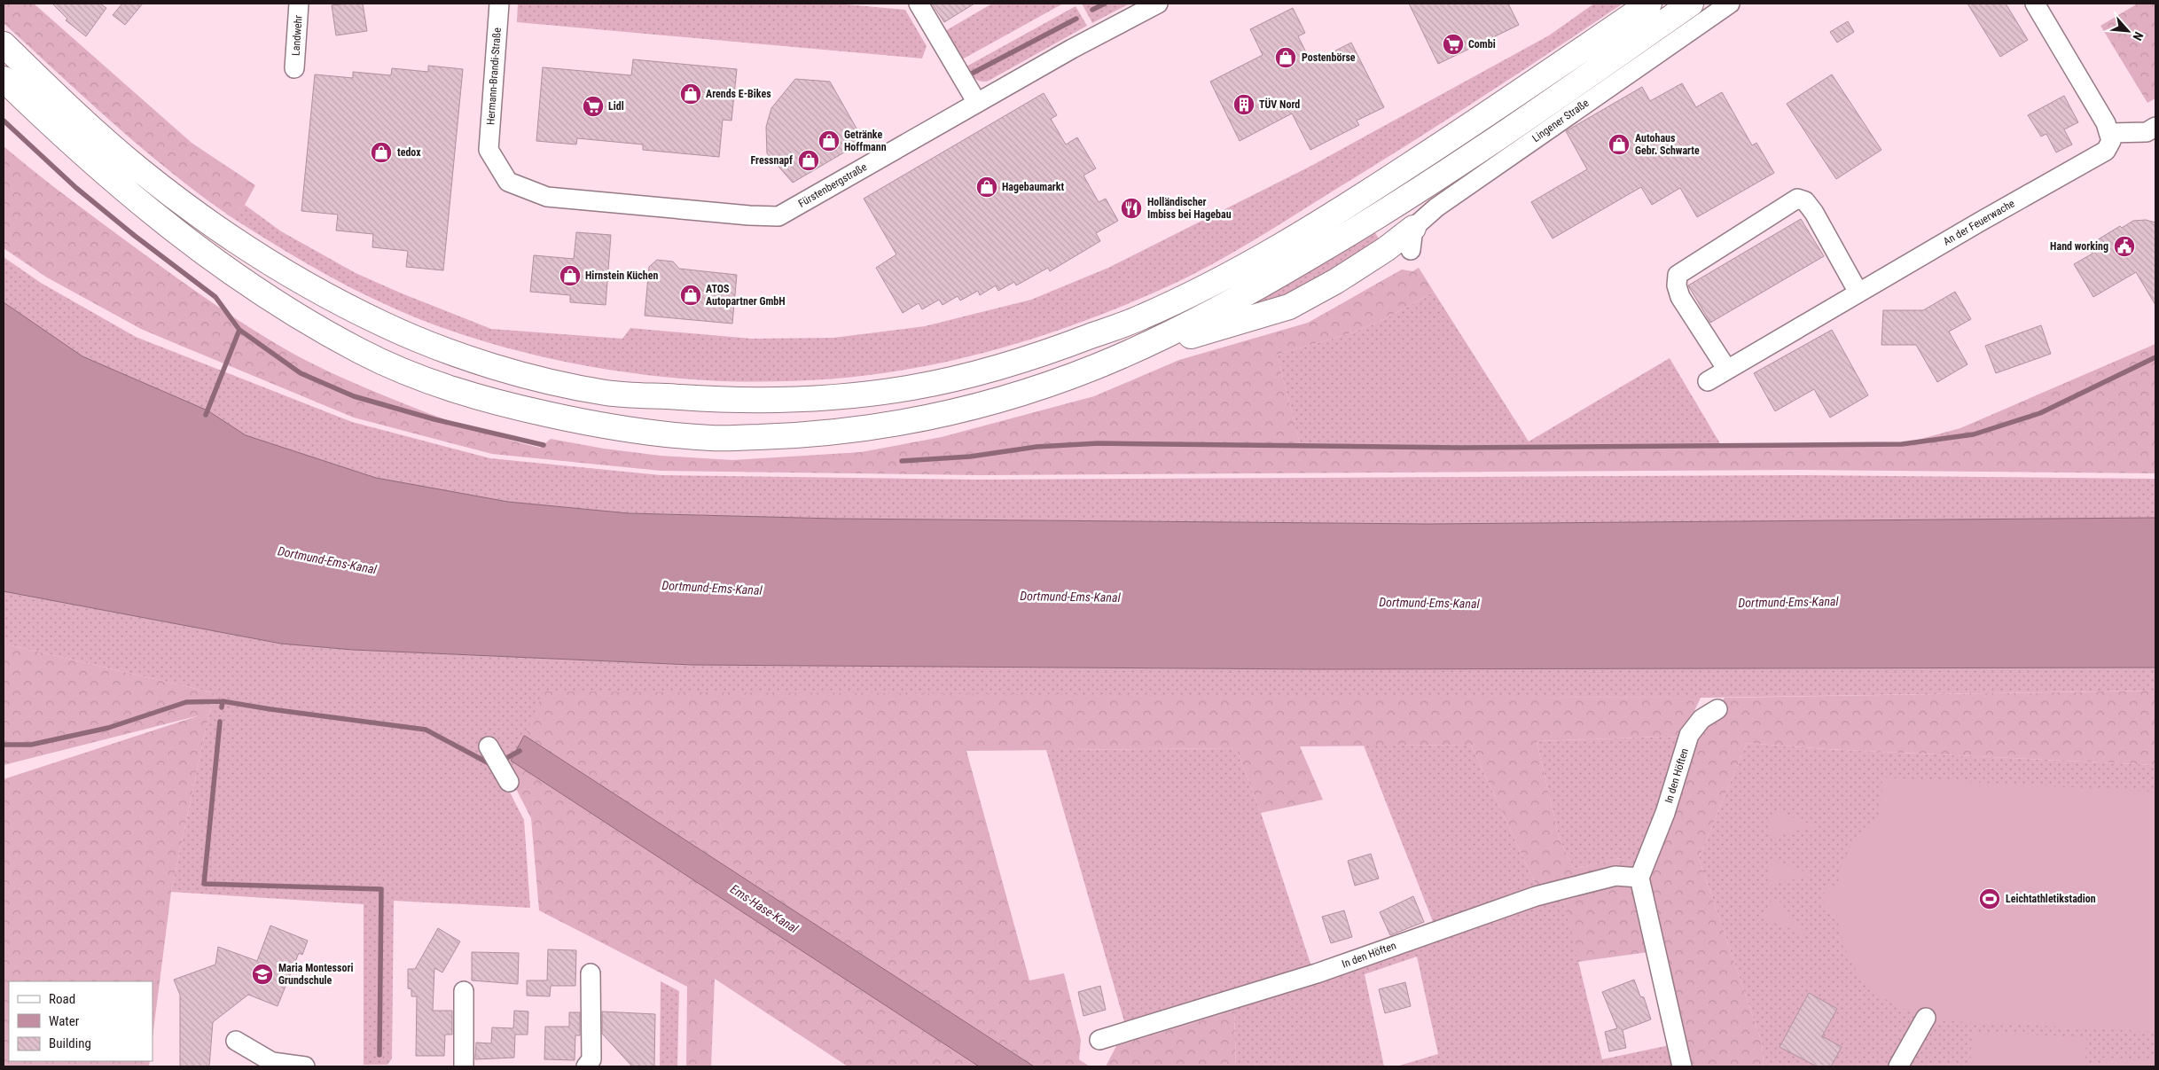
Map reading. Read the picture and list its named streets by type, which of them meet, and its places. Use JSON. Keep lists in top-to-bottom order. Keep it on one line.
{"streets":{"street":["Landwehr","Hermann-Brandi-Straße","Lingener Straße","Fürstenbergstraße","An der Feuerwache","In den Höften"]},"crossings":[["Hermann-Brandi-Straße","Fürstenbergstraße"]],"water":["Dortmund-Ems-Kanal","Ems-Hase-Kanal"],"places":{"supermarket":["Combi","Lidl"],"shop":["Postenbörse","Arends E-Bikes","Getränke Hoffmann","Autohaus Gebr. Schwarte","tedox","Fressnapf","Hagebaumarkt","Hirnstein Küchen","ATOS Autopartner GmbH"],"building":["TÜV Nord"],"restaurant":["Holländischer Imbiss bei Hagebau"],"public building":["Hand working"],"sports":["Leichtathletikstadion"],"school or university":["Maria Montessori Grundschule"]},"legend":["Road","Water","Building"],"north":"bottom right"}
